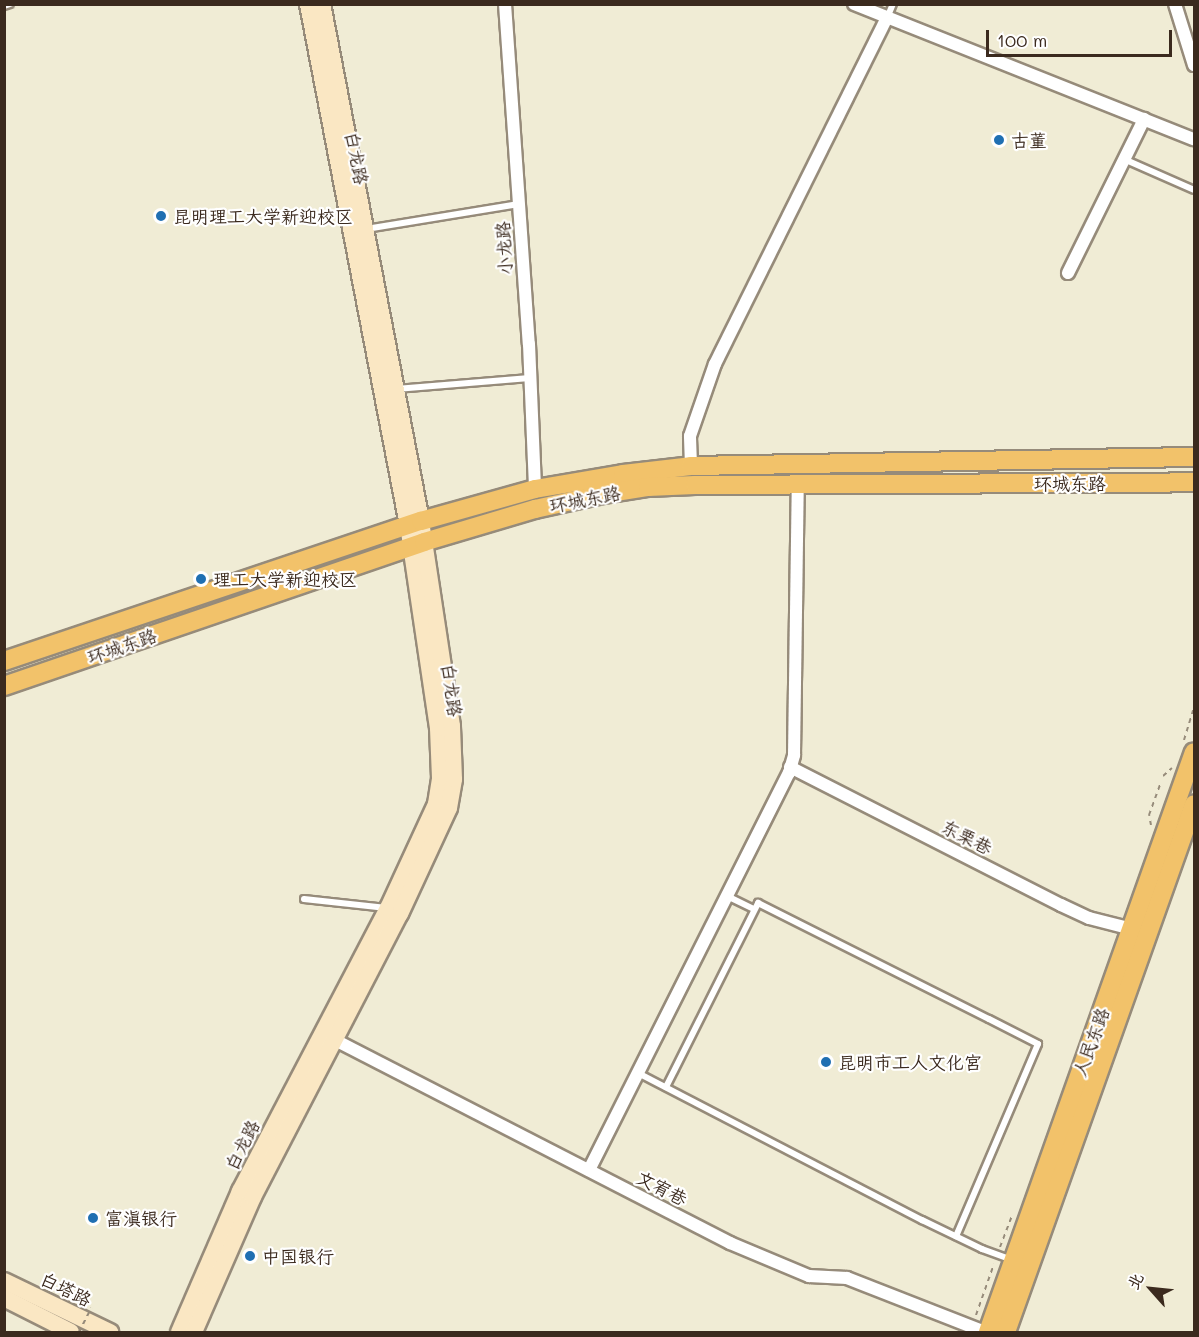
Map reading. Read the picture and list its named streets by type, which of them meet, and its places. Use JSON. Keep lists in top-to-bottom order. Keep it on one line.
{"streets":{"main road":["白龙路","环城东路","人民东路","白塔路"],"street":["小龙路","东栗巷","文宥巷"]},"crossings":[["白龙路","环城东路"],["白龙路","文宥巷"],["小龙路","环城东路"],["东栗巷","人民东路"],["人民东路","文宥巷"]],"places":["古董","昆明理工大学新迎校区","理工大学新迎校区","昆明市工人文化宫","富滇银行","中国银行"],"scale_bar":"100 m","north":"top left"}
